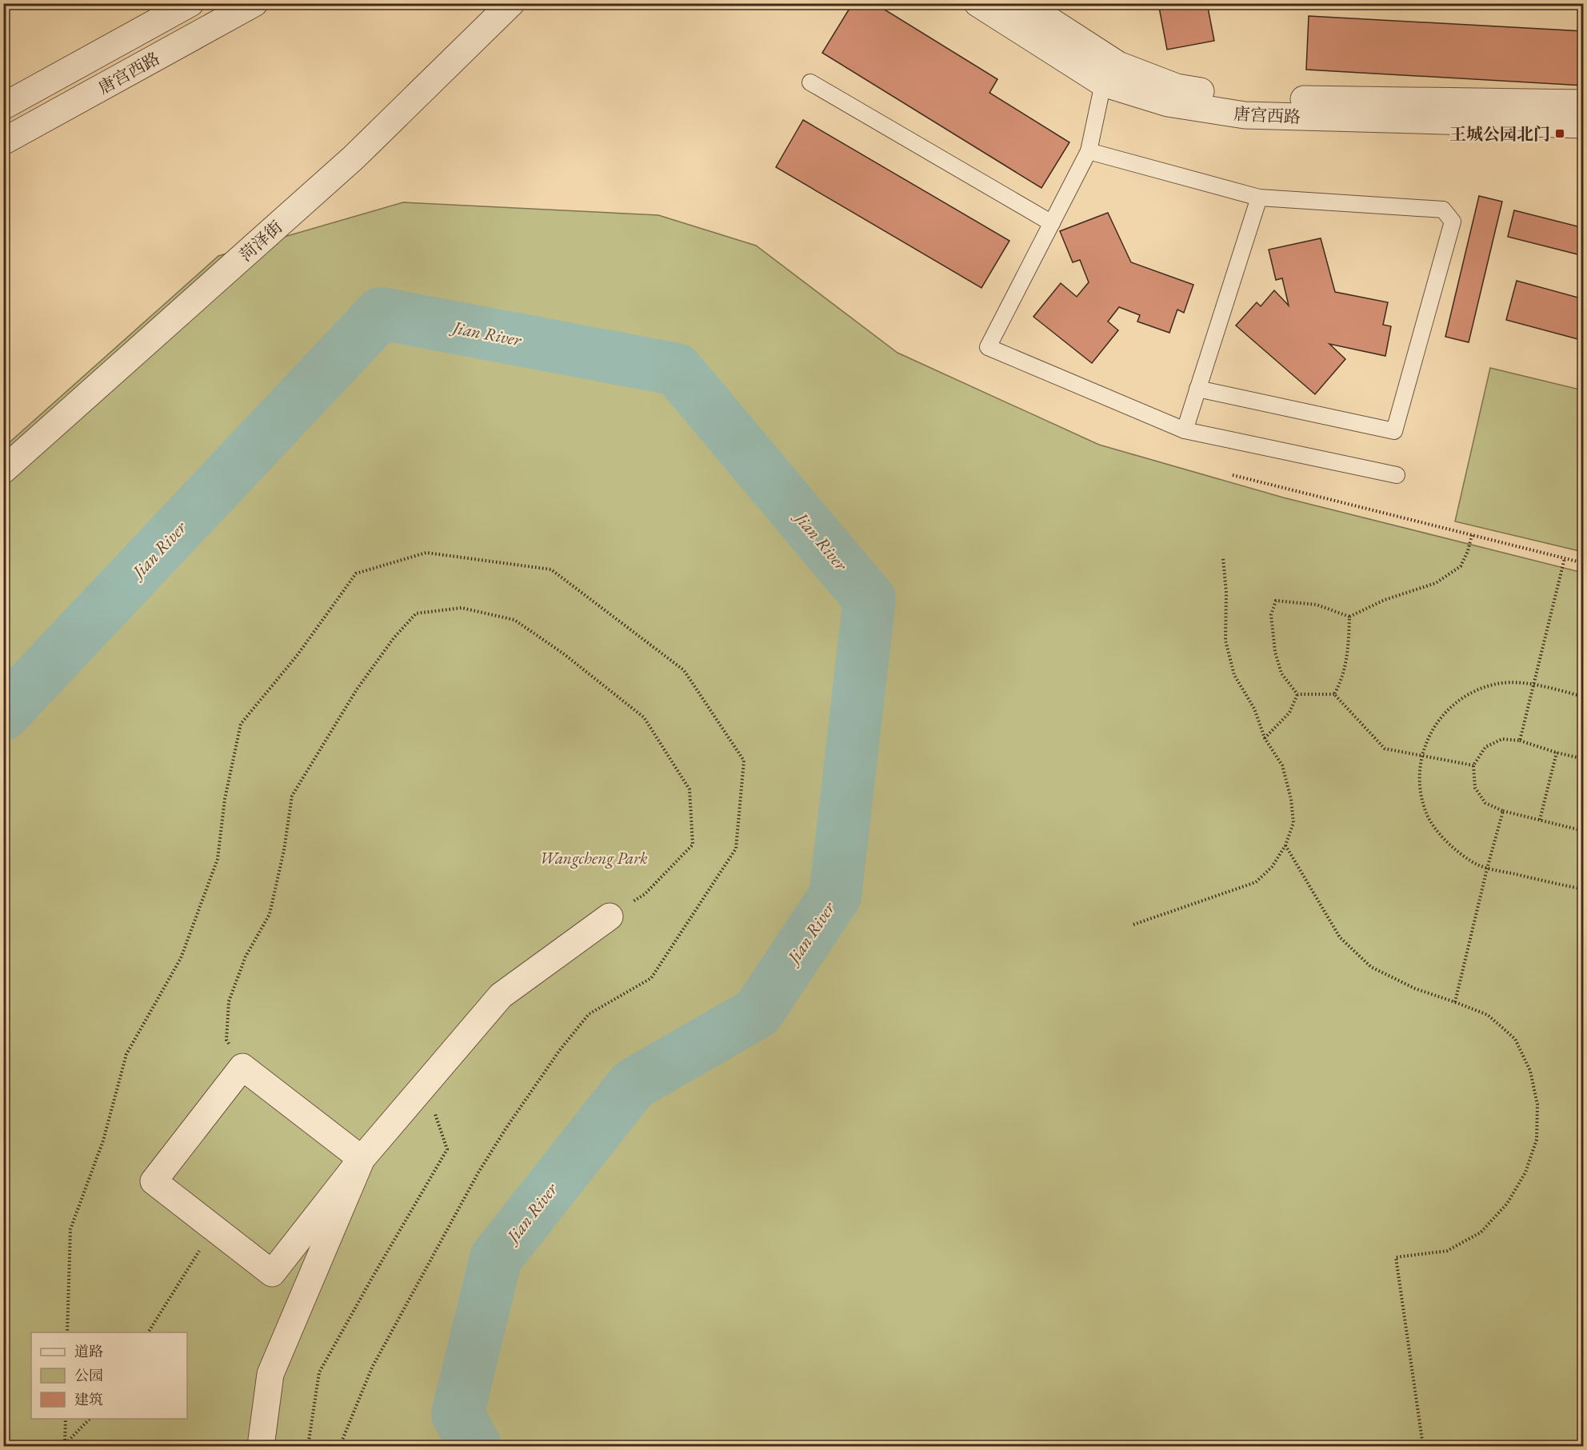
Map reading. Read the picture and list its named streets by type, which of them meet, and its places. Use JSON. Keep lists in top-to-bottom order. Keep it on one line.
{"streets":{"street":["唐宫西路","菏泽街"]},"water":["Jian River"],"parks":["Wangcheng Park"],"places":{"transit":["王城公园北门"]},"legend":["道路","公园","建筑"]}
